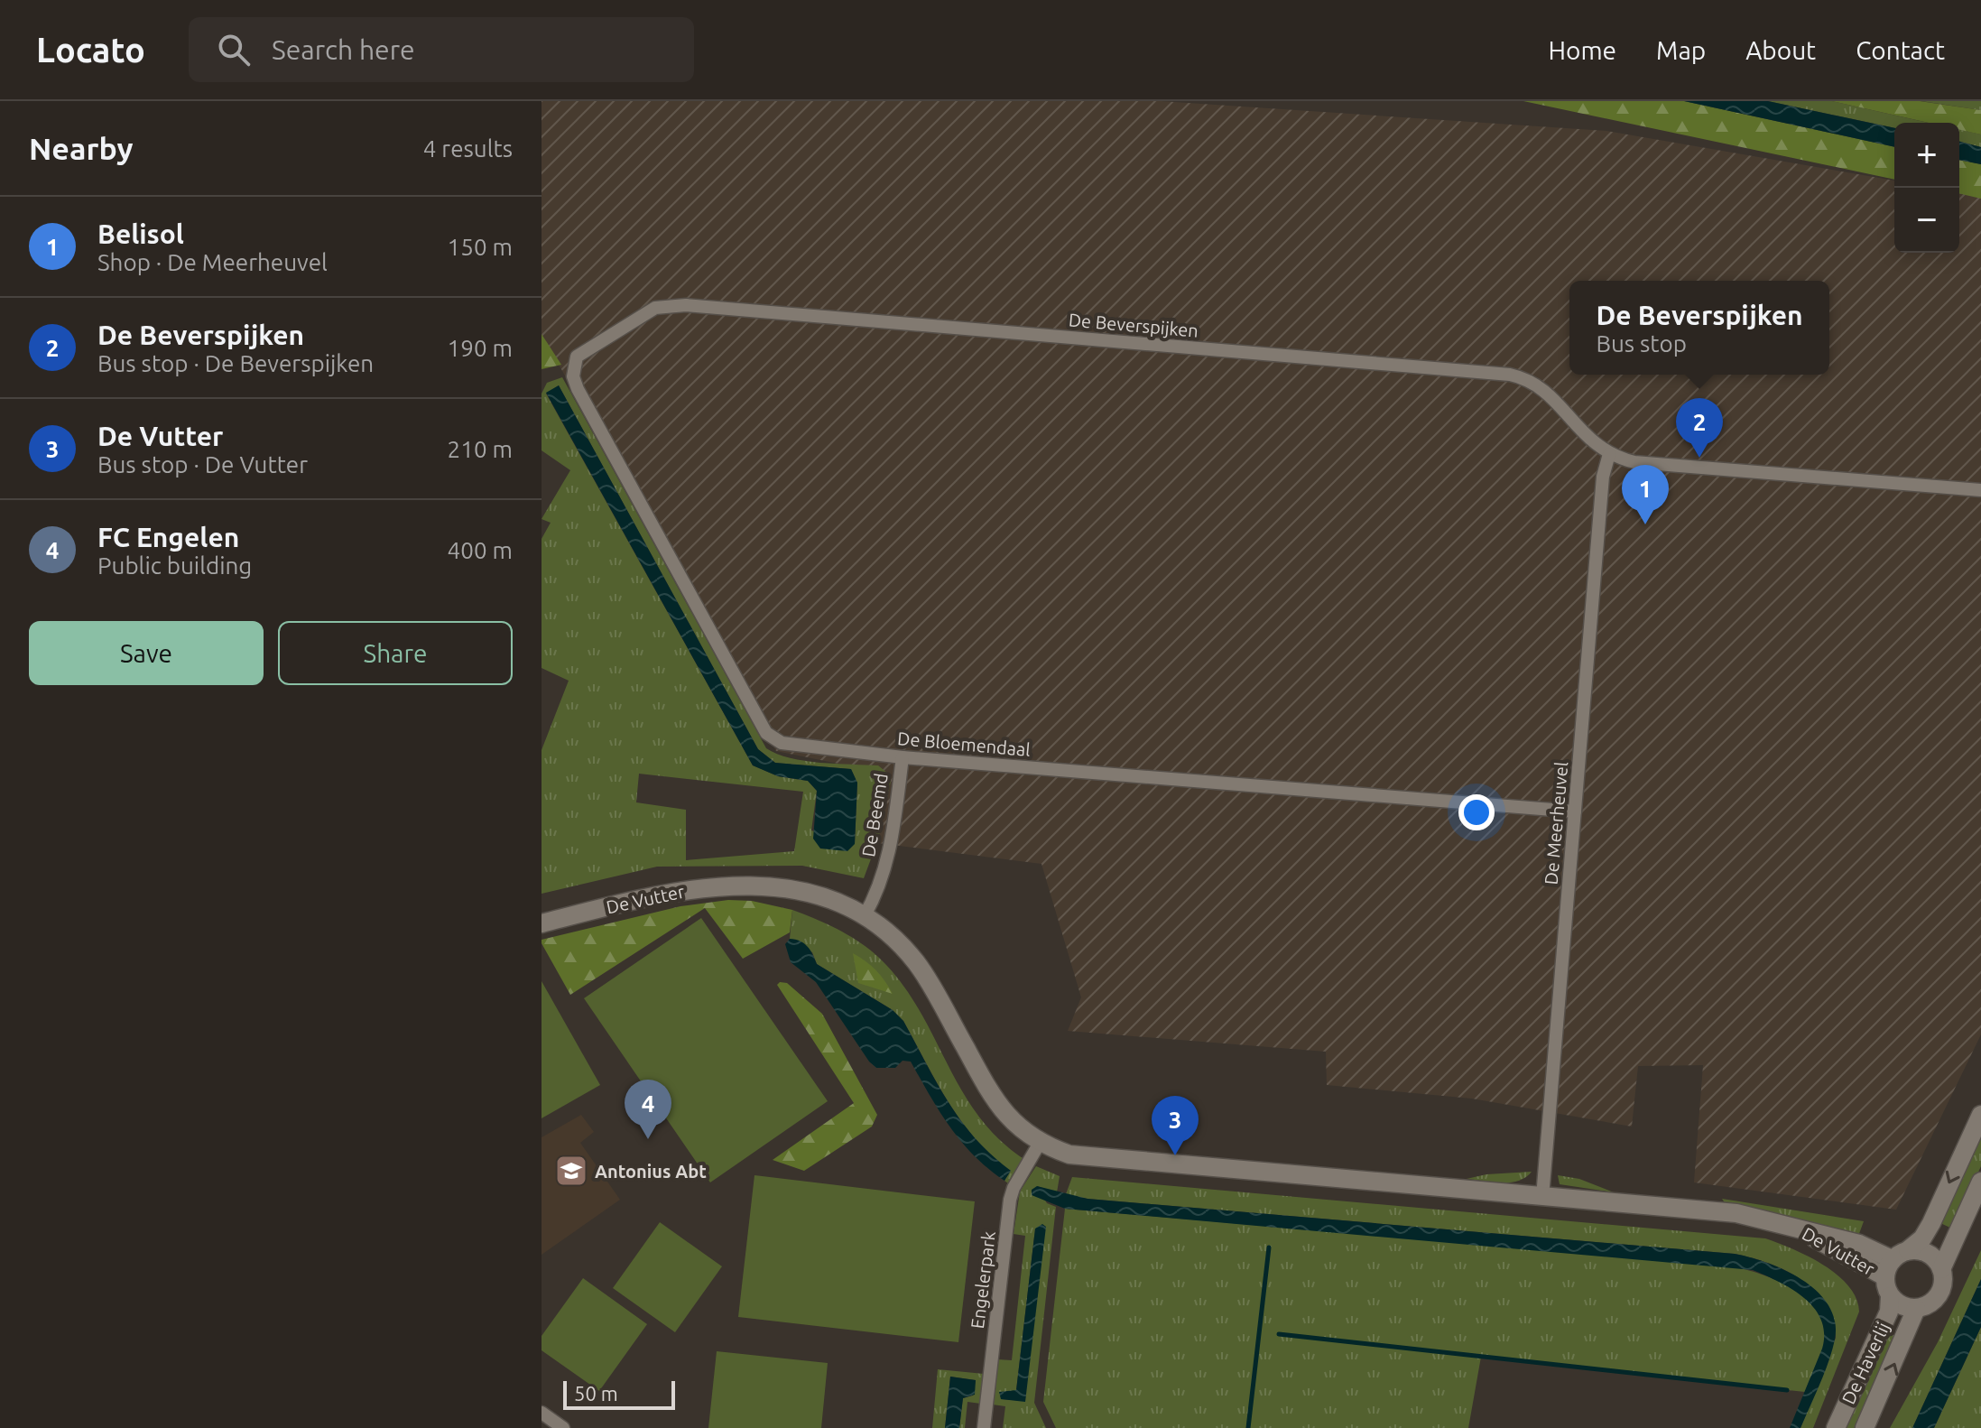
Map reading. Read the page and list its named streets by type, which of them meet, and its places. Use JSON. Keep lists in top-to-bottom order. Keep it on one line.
{"streets":{"street":["De Beverspijken","De Bloemendaal","De Beemd","De Meerheuvel","De Vutter","Engelerpark","De Haverlij"]},"crossings":[["De Beverspijken","De Bloemendaal"],["De Beverspijken","De Meerheuvel"],["De Bloemendaal","De Beemd"],["De Bloemendaal","De Meerheuvel"],["De Beemd","De Vutter"],["De Meerheuvel","De Vutter"],["De Vutter","Engelerpark"],["De Vutter","De Haverlij"]],"places":{"school or university":["Antonius Abt"]},"scale_bar":"50 m","page":{"header":"Locato","search":"Search here","nav":["Home","Map","About","Contact"],"heading":["Nearby","4 results"],"map_buttons":["+","−"],"list":[{"mark":"1","name":"Belisol","note":"Shop · De Meerheuvel","value":"150 m"},{"mark":"2","name":"De Beverspijken","note":"Bus stop · De Beverspijken","value":"190 m"},{"mark":"3","name":"De Vutter","note":"Bus stop · De Vutter","value":"210 m"},{"mark":"4","name":"FC Engelen","note":"Public building","value":"400 m"}],"popup":["De Beverspijken","Bus stop"],"pins":["2","1","4","3"],"buttons":["Save","Share"],"scale":"50 m"}}
